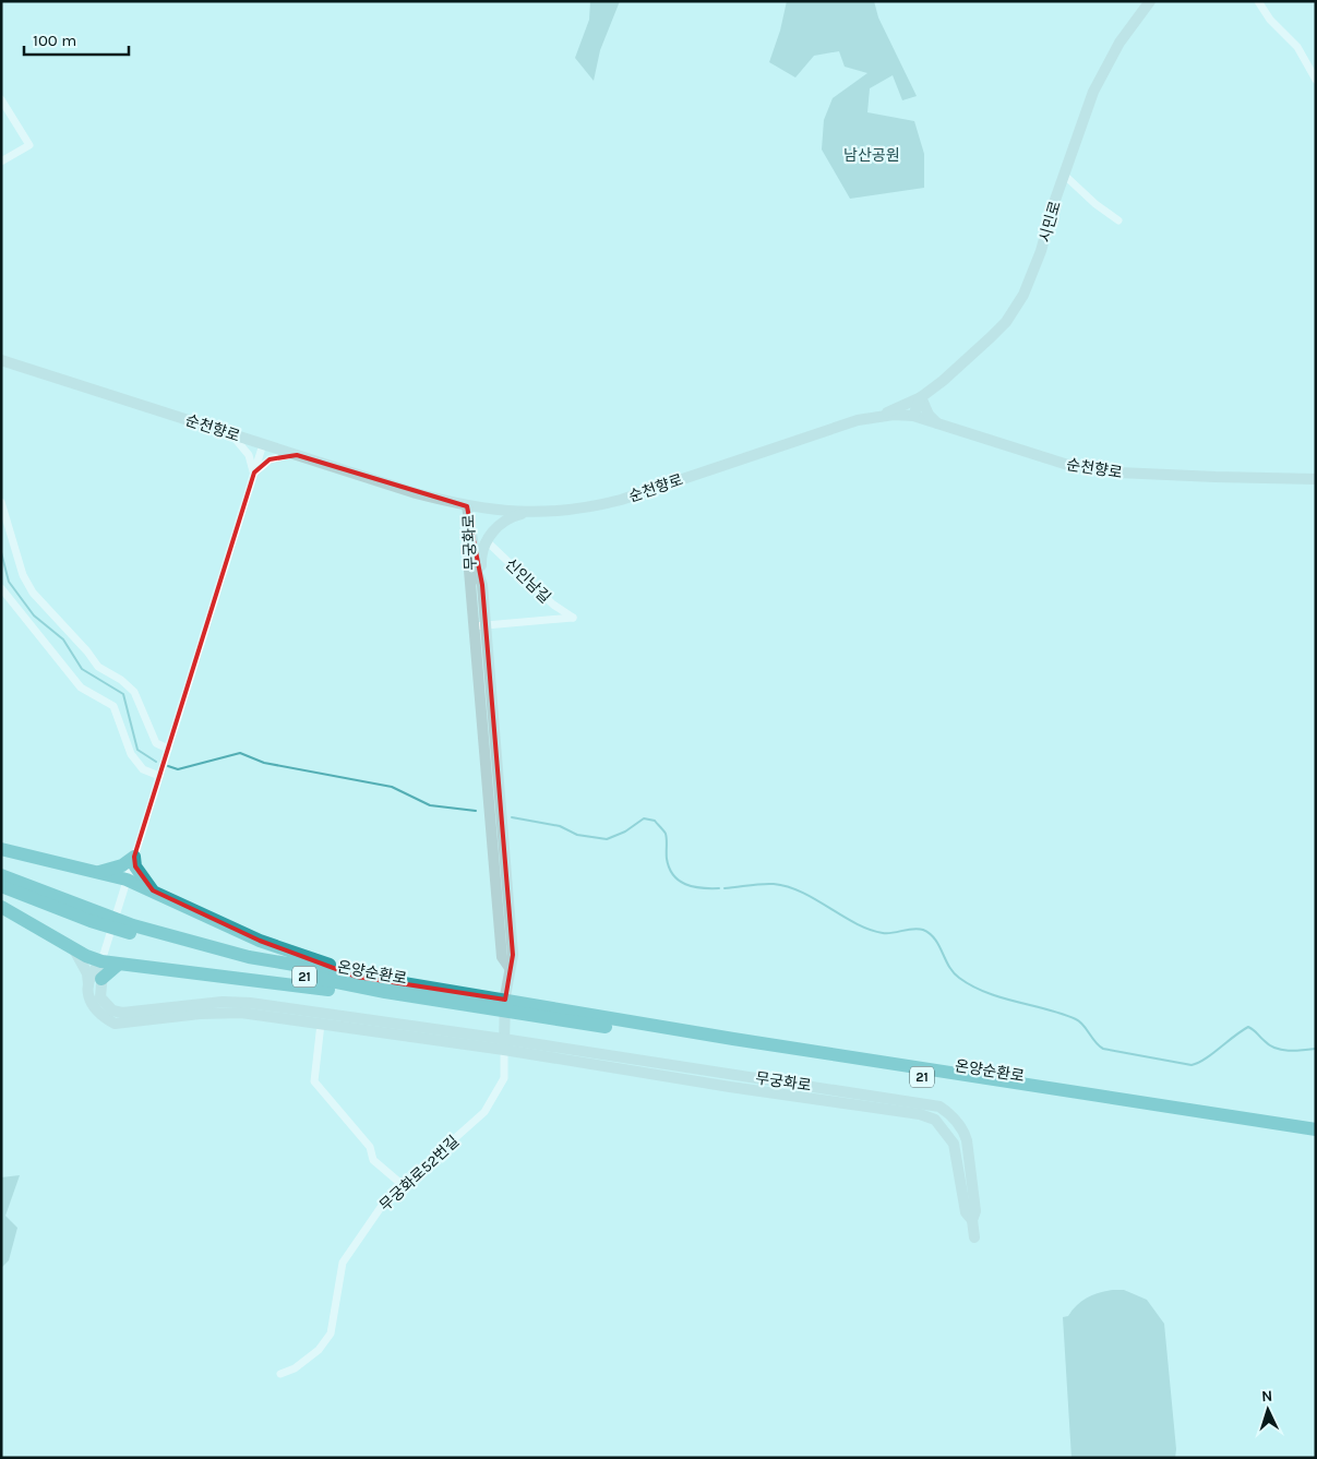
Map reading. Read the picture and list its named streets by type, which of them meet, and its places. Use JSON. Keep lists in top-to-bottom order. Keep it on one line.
{"streets":{"highway":["온양순환로","21"],"street":["시민로","순천향로","무궁화로","신인남길","무궁화로52번길"]},"crossings":[["시민로","순천향로"],["순천향로","무궁화로"],["무궁화로","신인남길"],["무궁화로","무궁화로52번길"],["온양순환로","21"]],"parks":["남산공원"],"scale_bar":"100 m","north":"top"}
